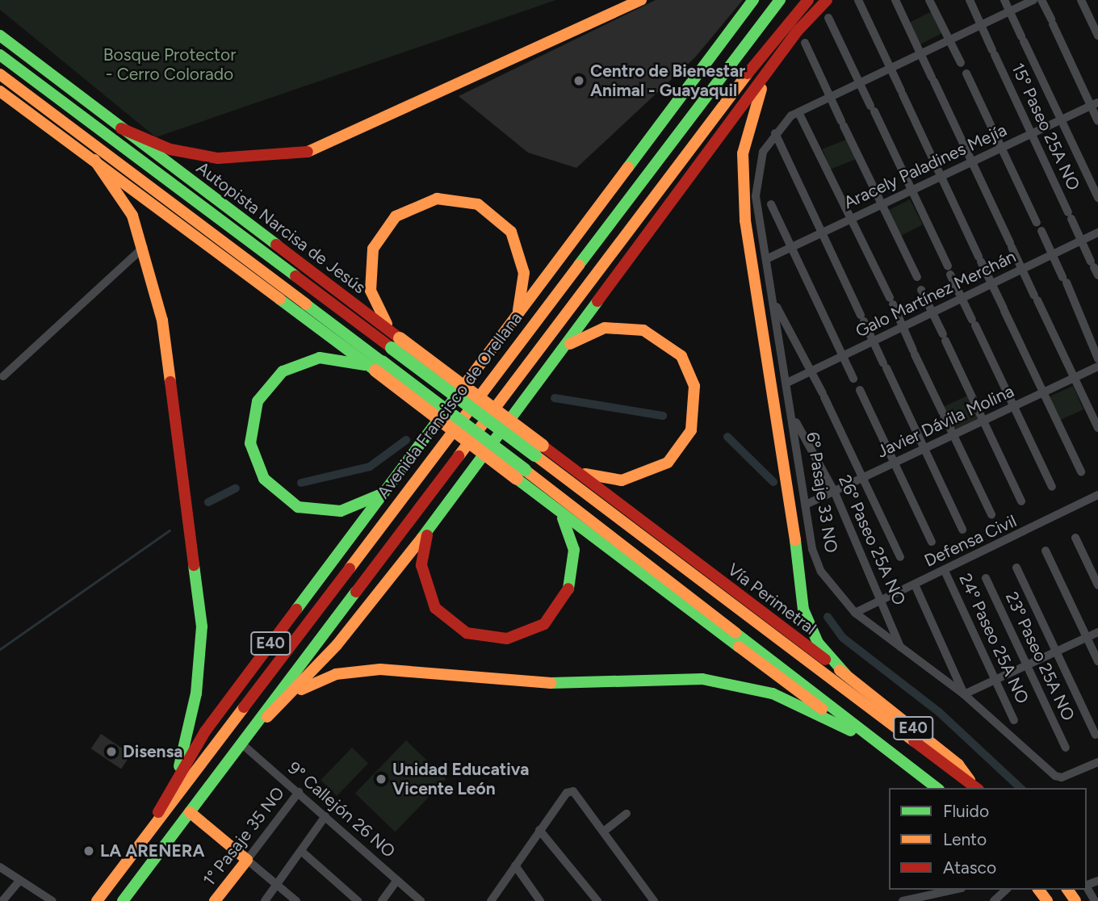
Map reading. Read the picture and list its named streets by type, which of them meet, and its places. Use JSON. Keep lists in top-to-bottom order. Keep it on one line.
{"streets":{"main road":["Autopista Narcisa de Jesús","Avenida Francisco de Orellana","Vía Perimetral","E40","1° Pasaje 35 NO"],"street":["15º Paseo 25A NO","Aracely Paladines Mejía","Galo Martínez Merchán","Javier Dávila Molina","6º Pasaje 33 NO","26º Paseo 25A NO","Defensa Civil","24º Paseo 25A NO","23º Paseo 25A NO","9° Callejón 26 NO"]},"crossings":[["15º Paseo 25A NO","Aracely Paladines Mejía"],["15º Paseo 25A NO","Galo Martínez Merchán"],["15º Paseo 25A NO","6º Pasaje 33 NO"],["Aracely Paladines Mejía","6º Pasaje 33 NO"],["Autopista Narcisa de Jesús","Vía Perimetral"],["Galo Martínez Merchán","6º Pasaje 33 NO"],["Javier Dávila Molina","6º Pasaje 33 NO"],["Javier Dávila Molina","26º Paseo 25A NO"],["6º Pasaje 33 NO","26º Paseo 25A NO"],["6º Pasaje 33 NO","Defensa Civil"],["26º Paseo 25A NO","Defensa Civil"],["Defensa Civil","24º Paseo 25A NO"],["9° Callejón 26 NO","1° Pasaje 35 NO"]],"parks":["Bosque Protector - Cerro Colorado"],"places":["Centro de Bienestar Animal - Guayaquil","Disensa","Unidad Educativa Vicente León","LA ARENERA"],"legend":["Fluido","Lento","Atasco"]}
